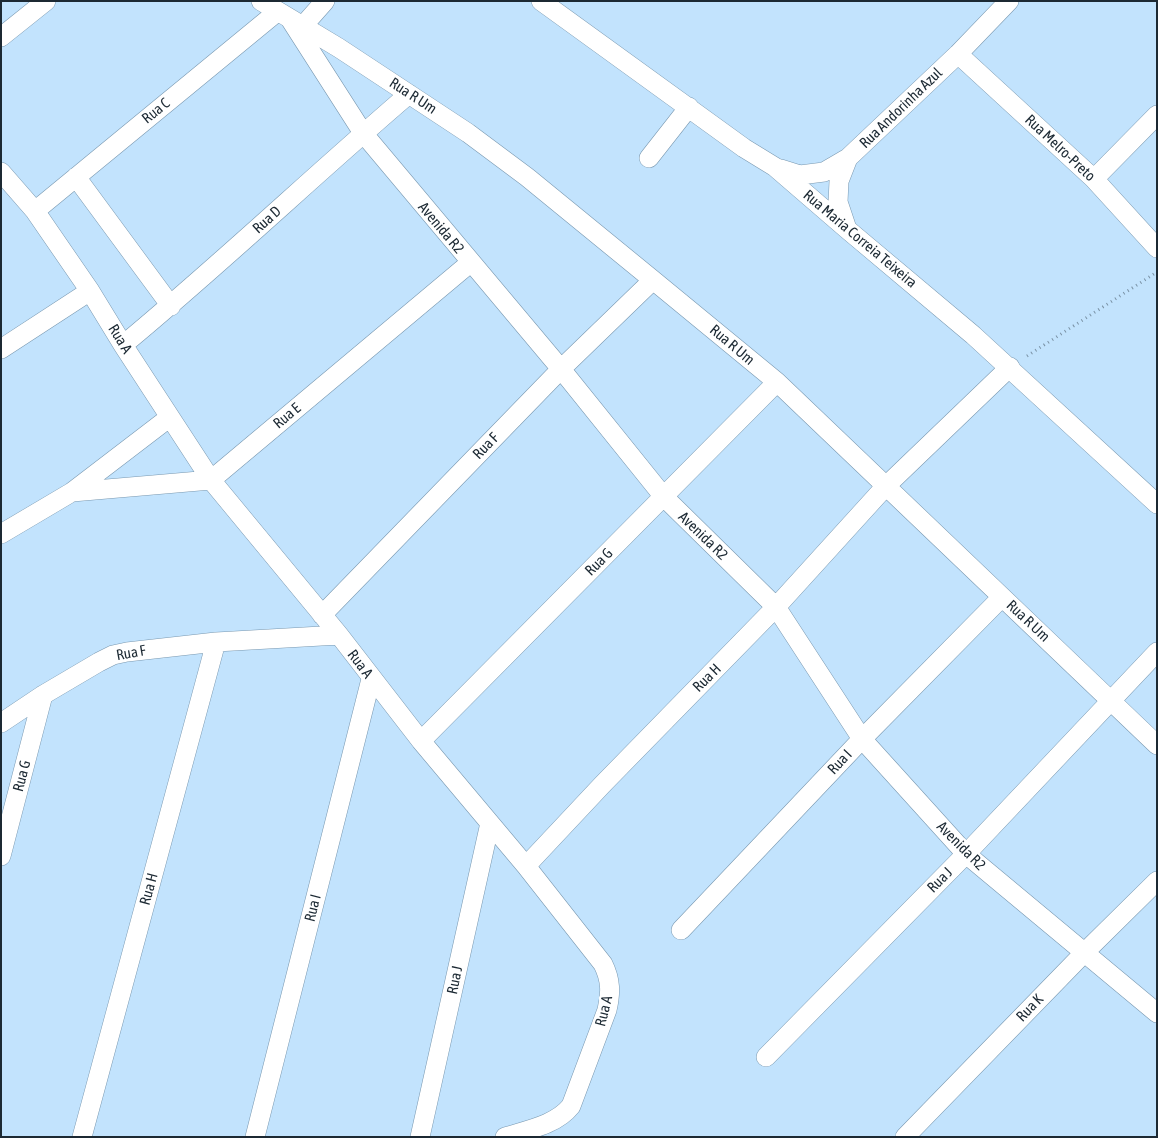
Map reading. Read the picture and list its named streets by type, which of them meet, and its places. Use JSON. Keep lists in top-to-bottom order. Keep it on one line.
{"streets":{"street":["Rua R Um","Rua Andorinha Azul","Rua C","Rua Melro-Preto","Rua D","Avenida R2","Rua Maria Correia Teixeira","Rua A","Rua E","Rua F","Rua G","Rua H","Rua I","Rua J","Rua K"]},"crossings":[["Rua R Um","Rua C"],["Rua R Um","Rua D"],["Rua R Um","Avenida R2"],["Rua R Um","Rua F"],["Rua R Um","Rua G"],["Rua R Um","Rua H"],["Rua R Um","Rua I"],["Rua R Um","Rua J"],["Rua Andorinha Azul","Rua Melro-Preto"],["Rua Andorinha Azul","Rua Maria Correia Teixeira"],["Rua C","Avenida R2"],["Rua C","Rua A"],["Rua D","Avenida R2"],["Rua D","Rua A"],["Avenida R2","Rua E"],["Avenida R2","Rua F"],["Avenida R2","Rua G"],["Avenida R2","Rua H"],["Avenida R2","Rua I"],["Avenida R2","Rua J"],["Avenida R2","Rua K"],["Rua Maria Correia Teixeira","Rua H"],["Rua A","Rua E"],["Rua A","Rua F"],["Rua A","Rua G"],["Rua A","Rua H"],["Rua A","Rua I"],["Rua A","Rua J"],["Rua F","Rua G"],["Rua F","Rua H"]]}
